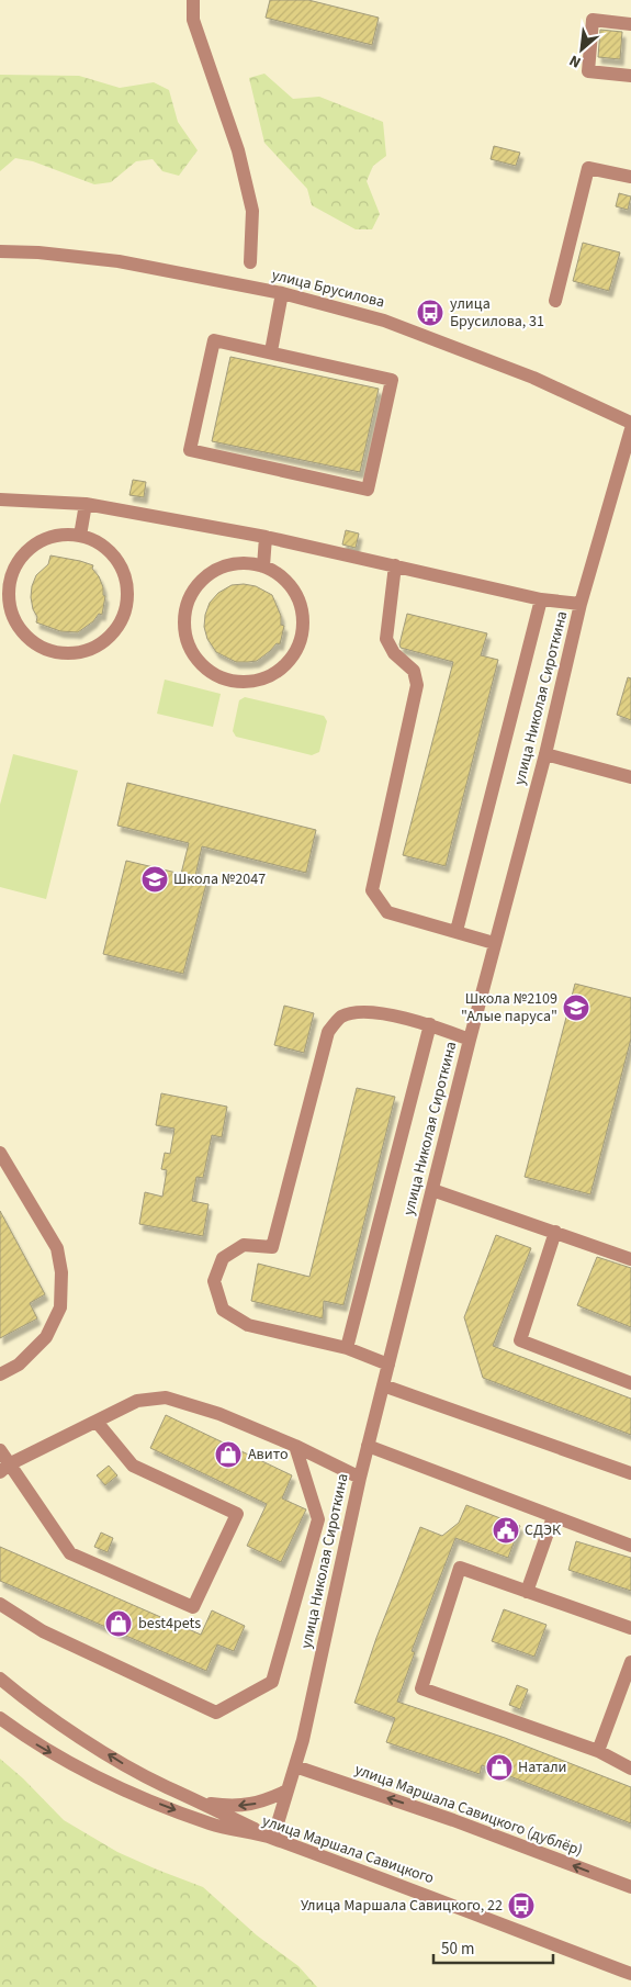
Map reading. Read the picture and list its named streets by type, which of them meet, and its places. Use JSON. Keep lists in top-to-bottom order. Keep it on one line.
{"streets":{"street":["улица Брусилова","улица Николая Сироткина","улица Маршала Савицкого (дублёр)","улица Маршала Савицкого"]},"crossings":[["улица Николая Сироткина","улица Маршала Савицкого (дублёр)"],["улица Николая Сироткина","улица Маршала Савицкого"]],"one_way":["улица Маршала Савицкого (дублёр)"],"places":{"bus stop":["улица Брусилова, 31","Улица Маршала Савицкого, 22"],"school or university":["Школа №2047","Школа №2109 \"Алые паруса\""],"shop":["Авито","best4pets","Натали"],"public building":["СДЭК"]},"scale_bar":"50 m","north":"bottom left"}
